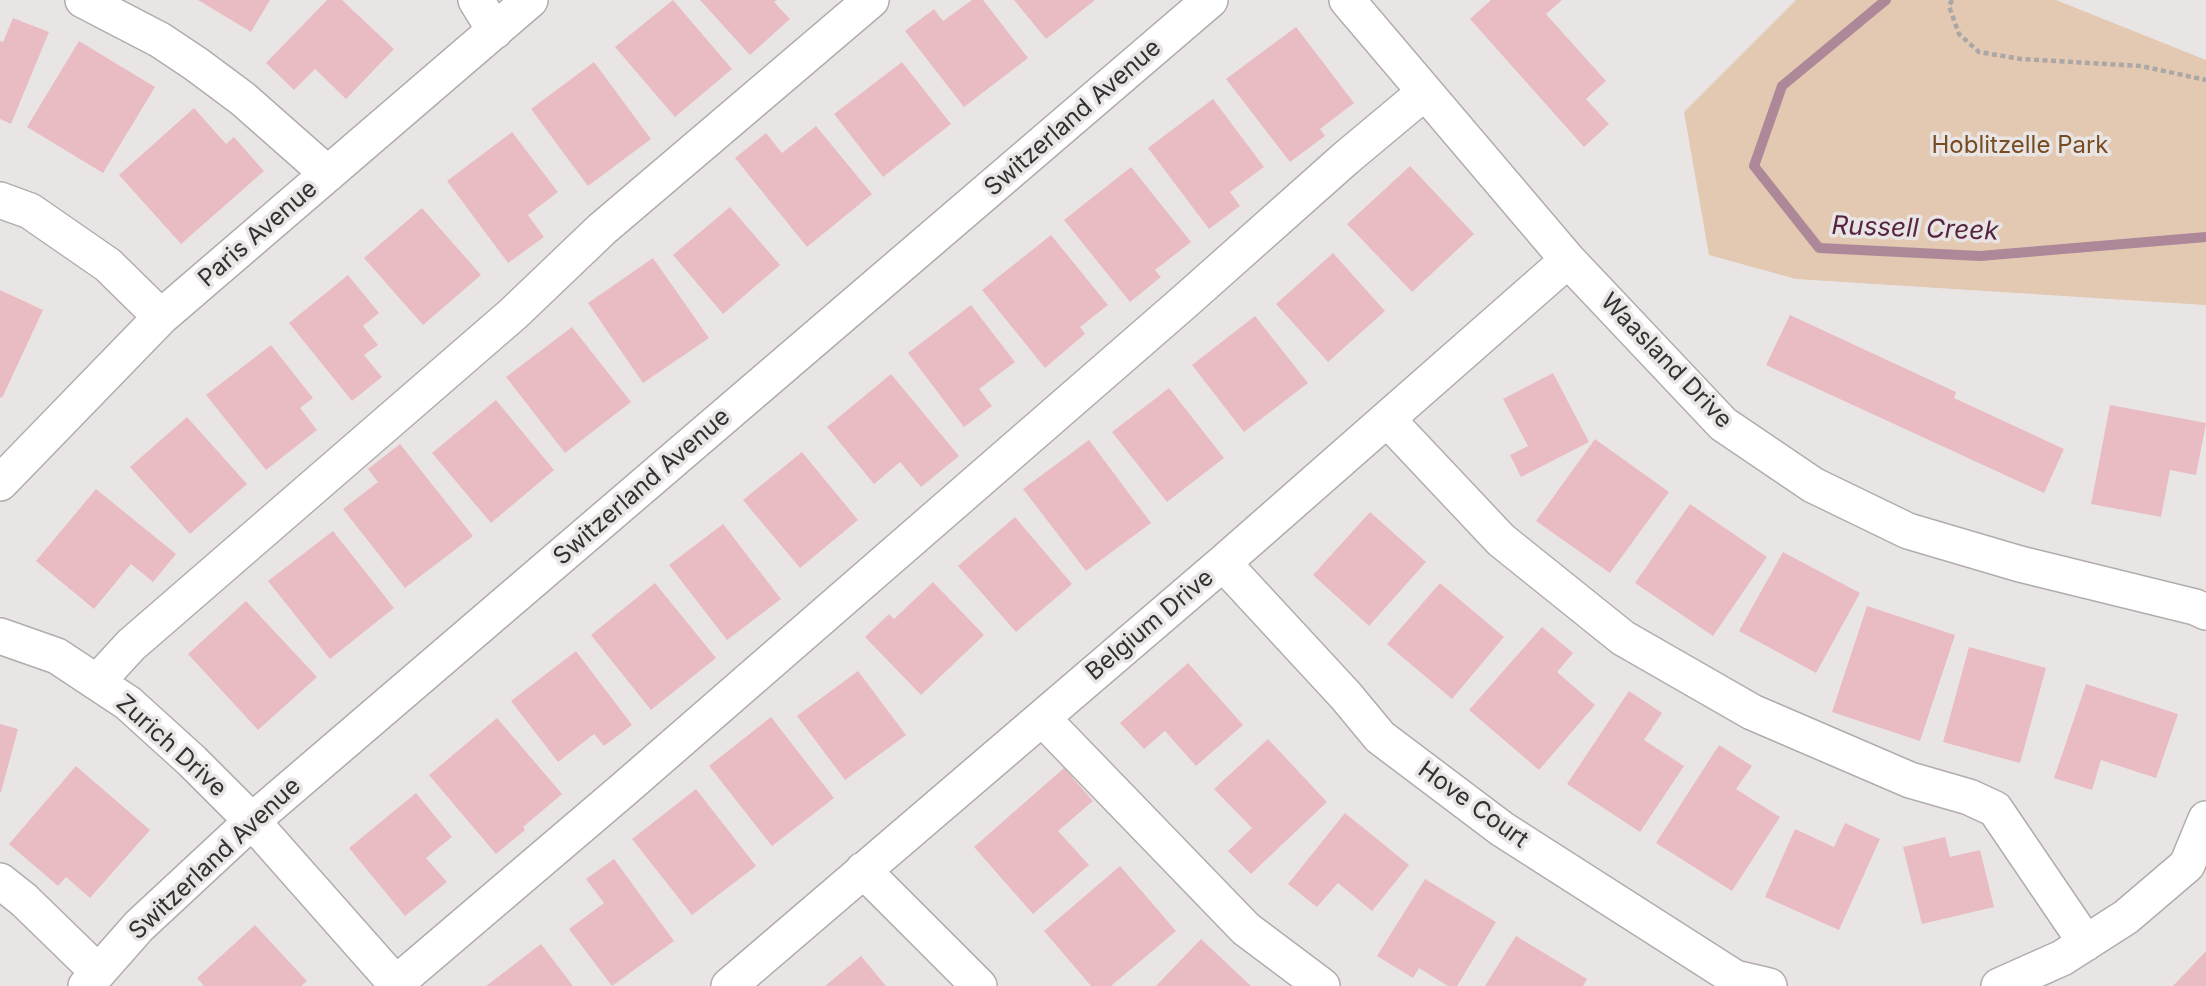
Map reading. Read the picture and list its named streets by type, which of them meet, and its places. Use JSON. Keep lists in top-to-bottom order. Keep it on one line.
{"streets":{"street":["Switzerland Avenue","Paris Avenue","Waasland Drive","Belgium Drive","Zurich Drive","Hove Court"]},"crossings":[["Switzerland Avenue","Zurich Drive"],["Waasland Drive","Belgium Drive"],["Belgium Drive","Hove Court"]],"water":["Russell Creek"],"parks":["Hoblitzelle Park"]}
